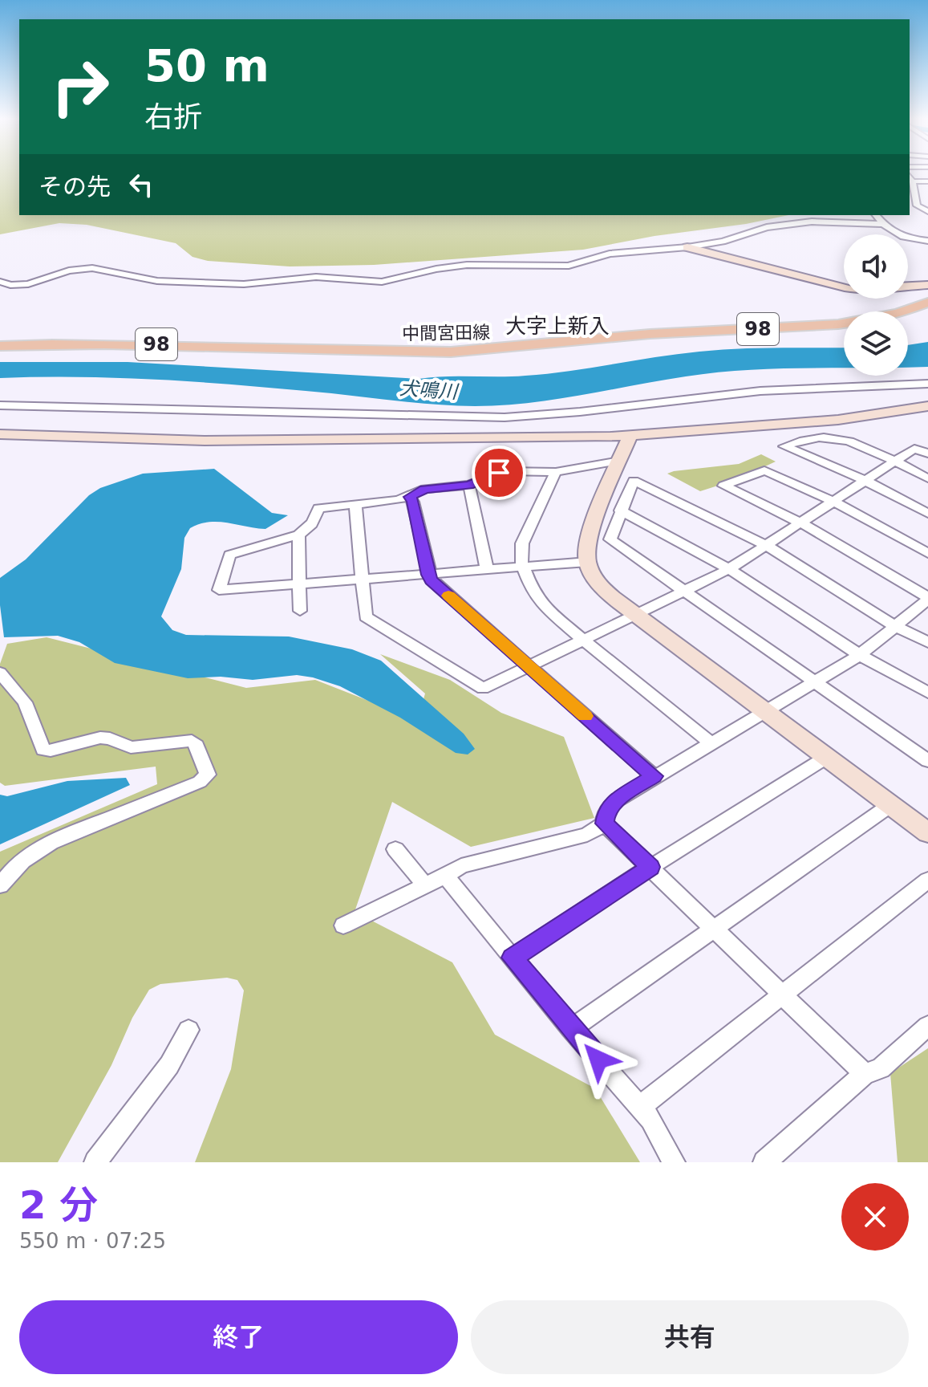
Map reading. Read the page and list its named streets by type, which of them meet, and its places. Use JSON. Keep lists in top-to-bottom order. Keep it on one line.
{"streets":{"main road":["98","中間宮田線"]},"districts":["大字上新入"],"water":["犬鳴川"],"page":{"turn":["50 m","右折"],"then":"その先","heading":["2 分","550 m · 07:25"],"buttons":["終了","共有"]}}
